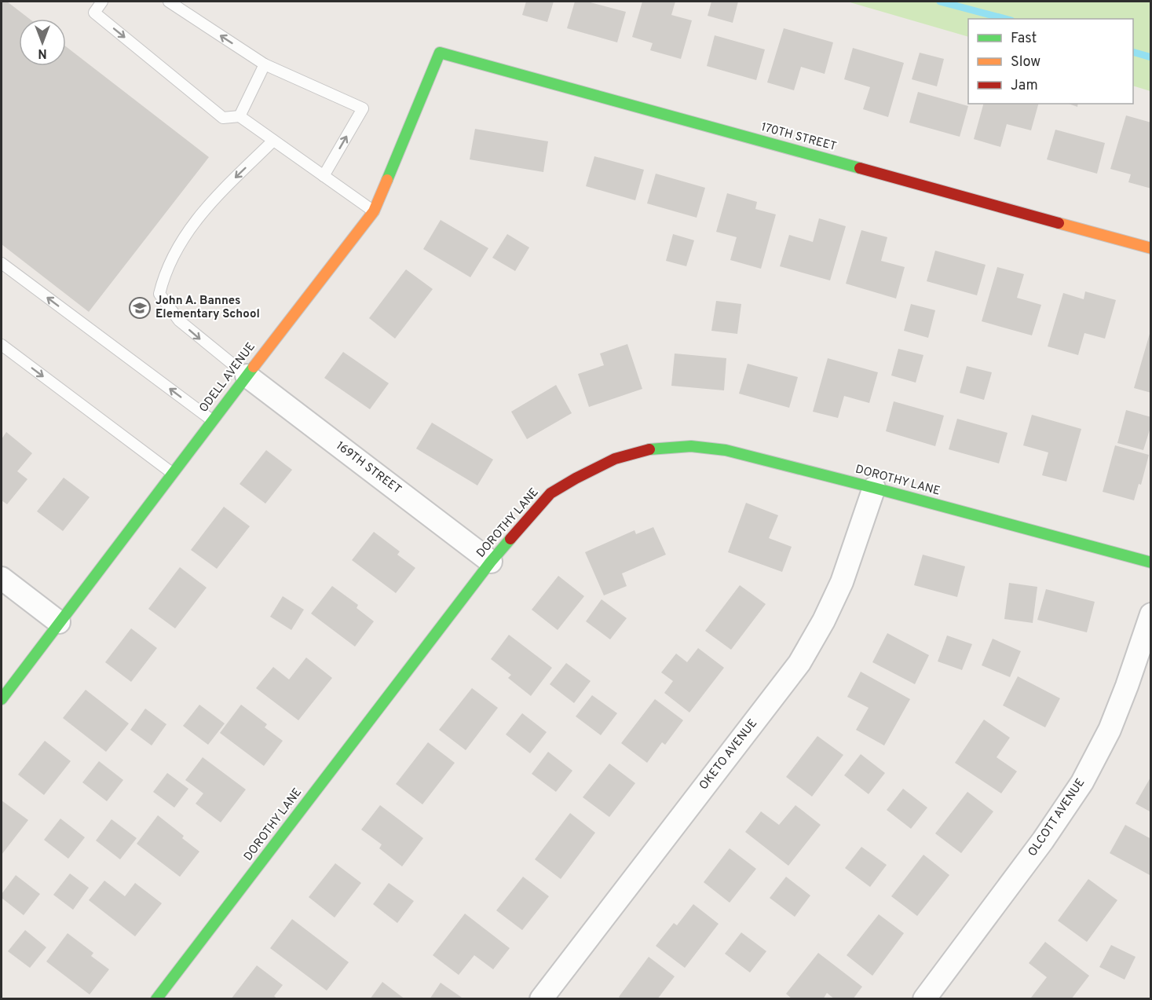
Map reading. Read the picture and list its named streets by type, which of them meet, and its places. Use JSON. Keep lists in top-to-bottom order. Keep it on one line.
{"streets":{"street":["170TH STREET","ODELL AVENUE","169TH STREET","DOROTHY LANE","OKETO AVENUE","OLCOTT AVENUE"]},"crossings":[["170TH STREET","ODELL AVENUE"],["ODELL AVENUE","169TH STREET"],["169TH STREET","DOROTHY LANE"],["DOROTHY LANE","OKETO AVENUE"]],"places":{"school or university":["John A. Bannes Elementary School"]},"legend":["Fast","Slow","Jam"],"north":"bottom"}
